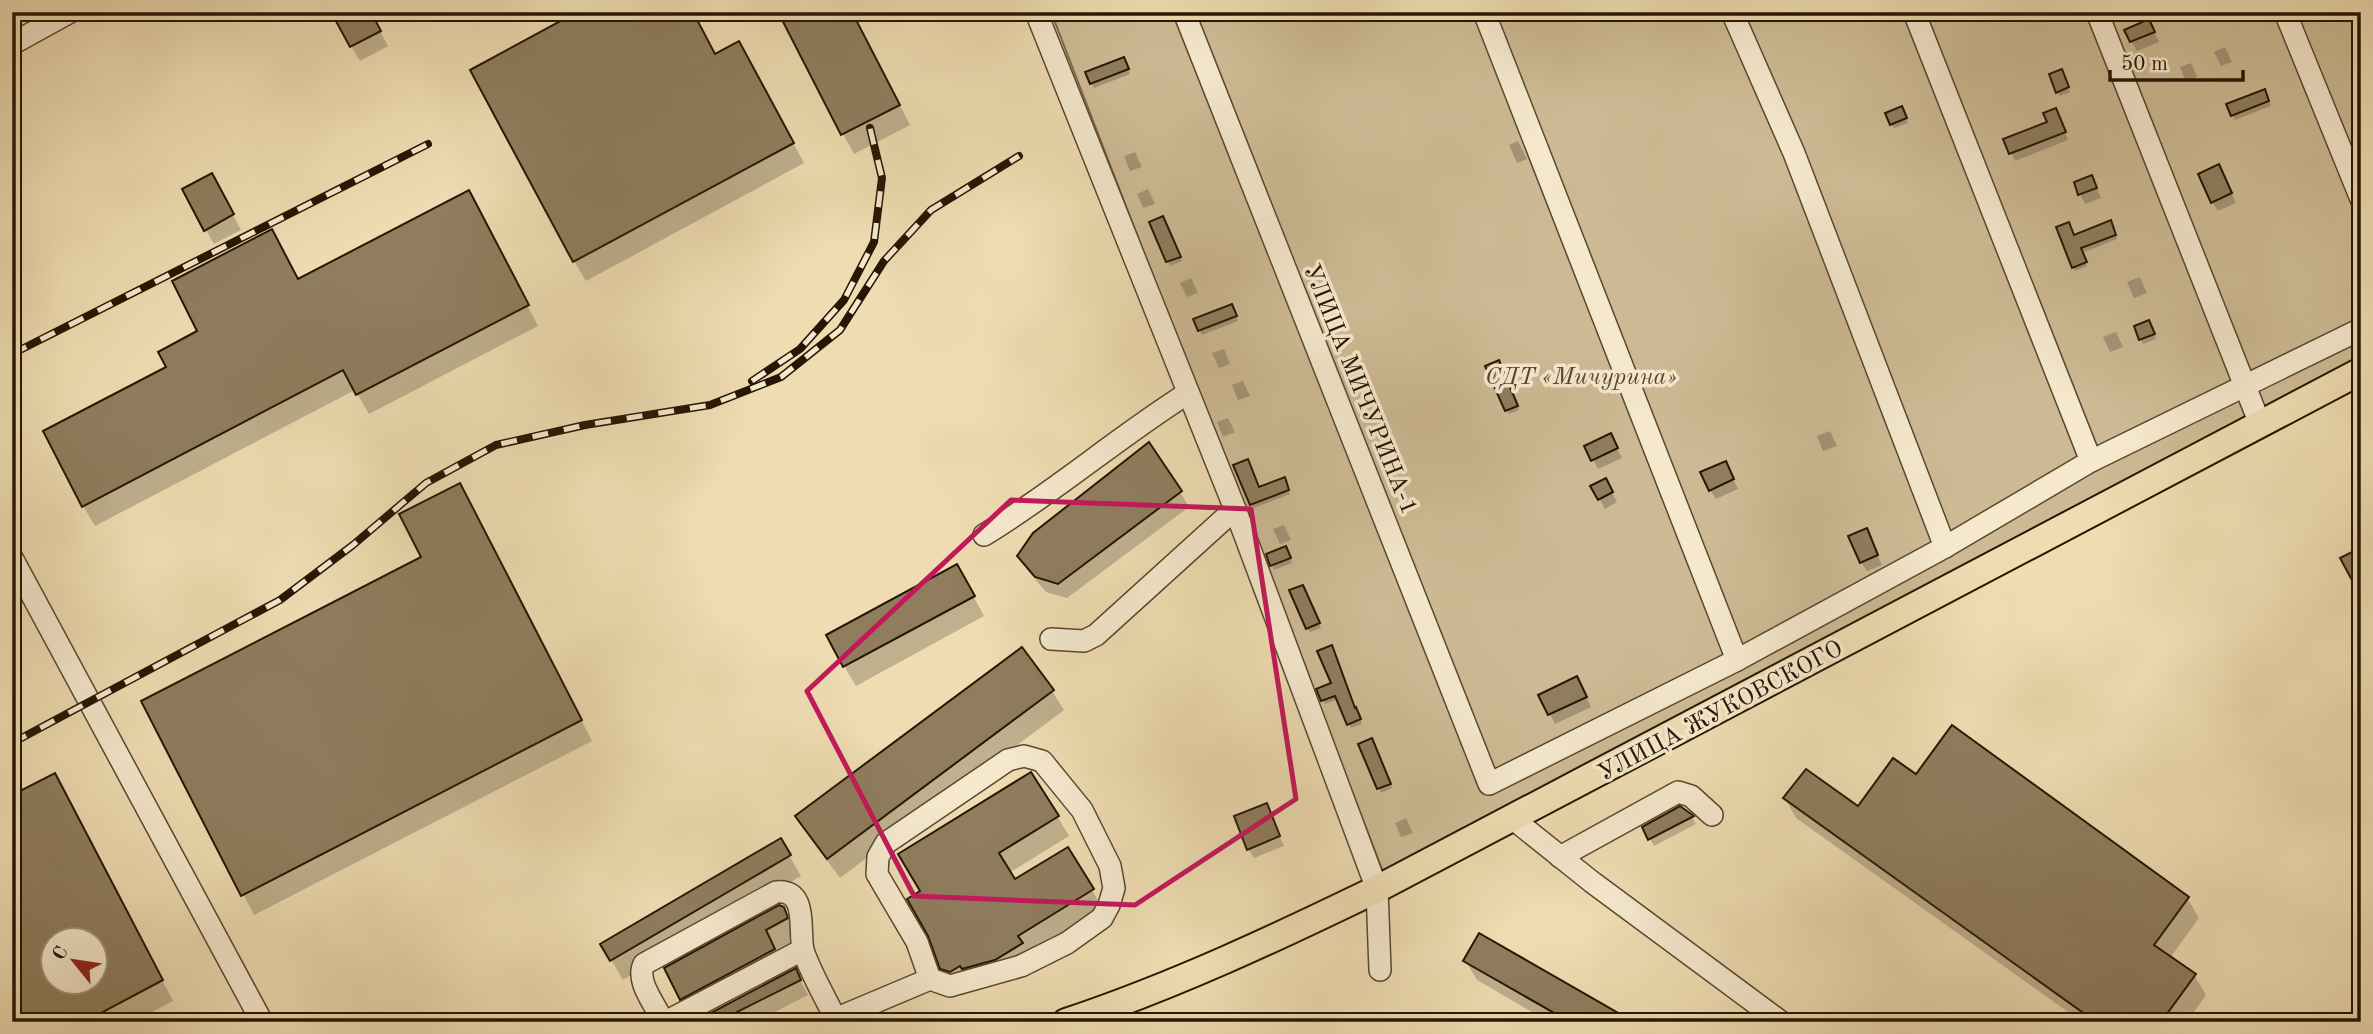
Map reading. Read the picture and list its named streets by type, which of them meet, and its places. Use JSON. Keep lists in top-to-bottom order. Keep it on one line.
{"streets":{"main road":["УЛИЦА ЖУКОВСКОГО"],"street":["УЛИЦА МИЧУРИНА-1"]},"parks":["СДТ «Мичурина»"],"scale_bar":"50 m","north":"top left"}
